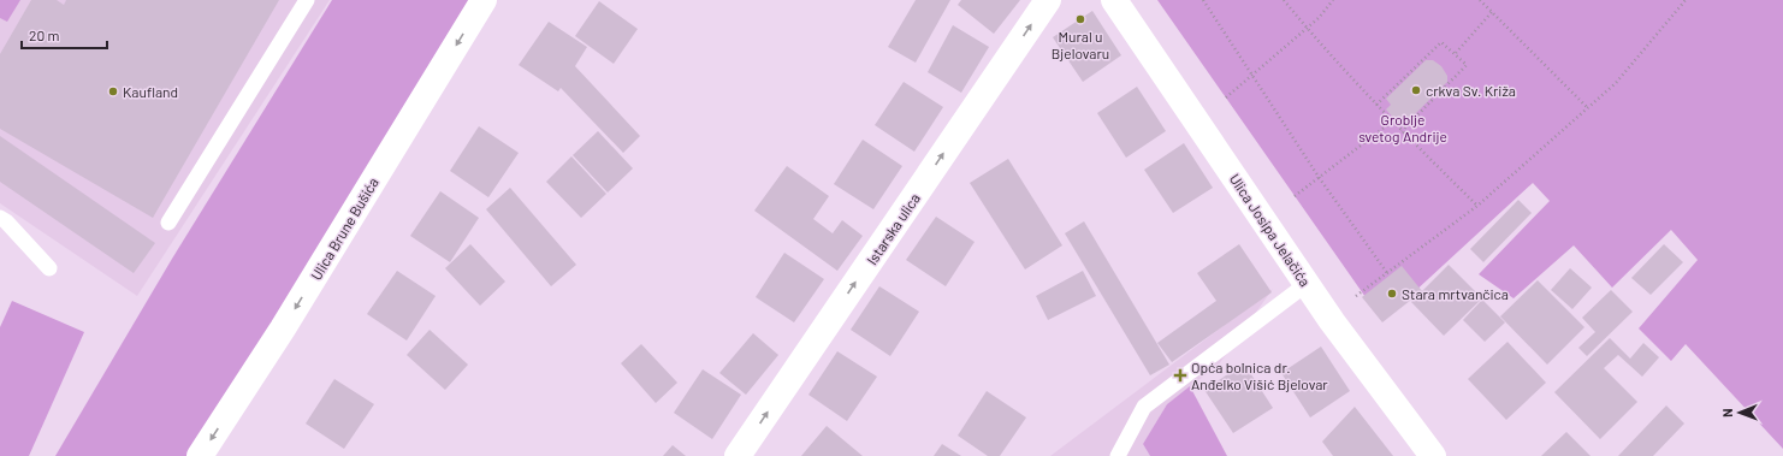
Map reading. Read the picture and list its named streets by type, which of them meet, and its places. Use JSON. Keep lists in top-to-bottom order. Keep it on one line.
{"streets":{"street":["Ulica Brune Bušića","Istarska ulica","Ulica Josipa Jelačića"]},"one_way":["Ulica Brune Bušića","Istarska ulica"],"parks":["Groblje svetog Andrije"],"places":{"other":["Mural u Bjelovaru","crkva Sv. Križa","Kaufland","Stara mrtvančica"],"health":["Opća bolnica dr. Anđelko Višić Bjelovar"]},"scale_bar":"20 m","north":"left"}
